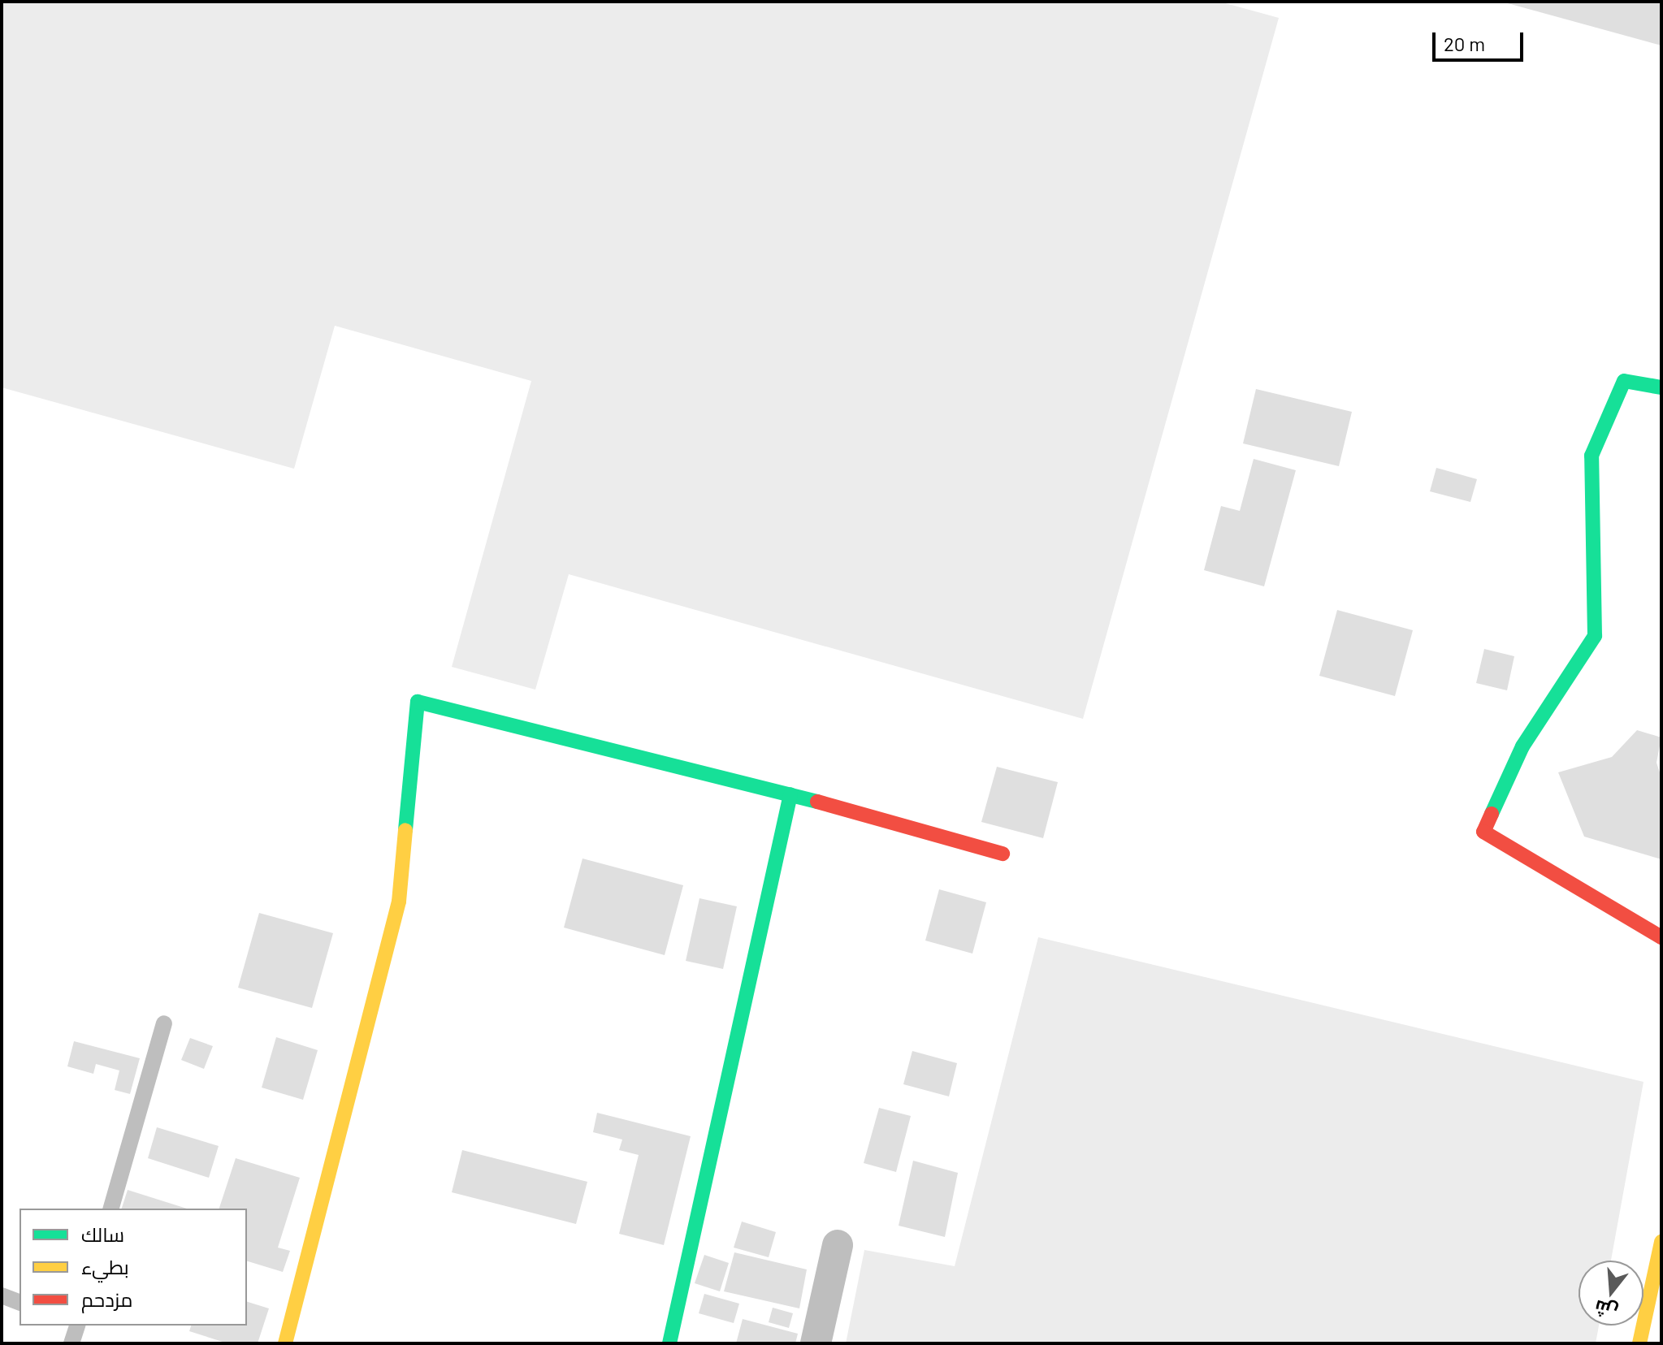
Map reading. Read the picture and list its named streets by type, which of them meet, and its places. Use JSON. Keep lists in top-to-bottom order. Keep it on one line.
{"legend":["سالك","بطيء","مزدحم"],"scale_bar":"20 m","north":"bottom"}
